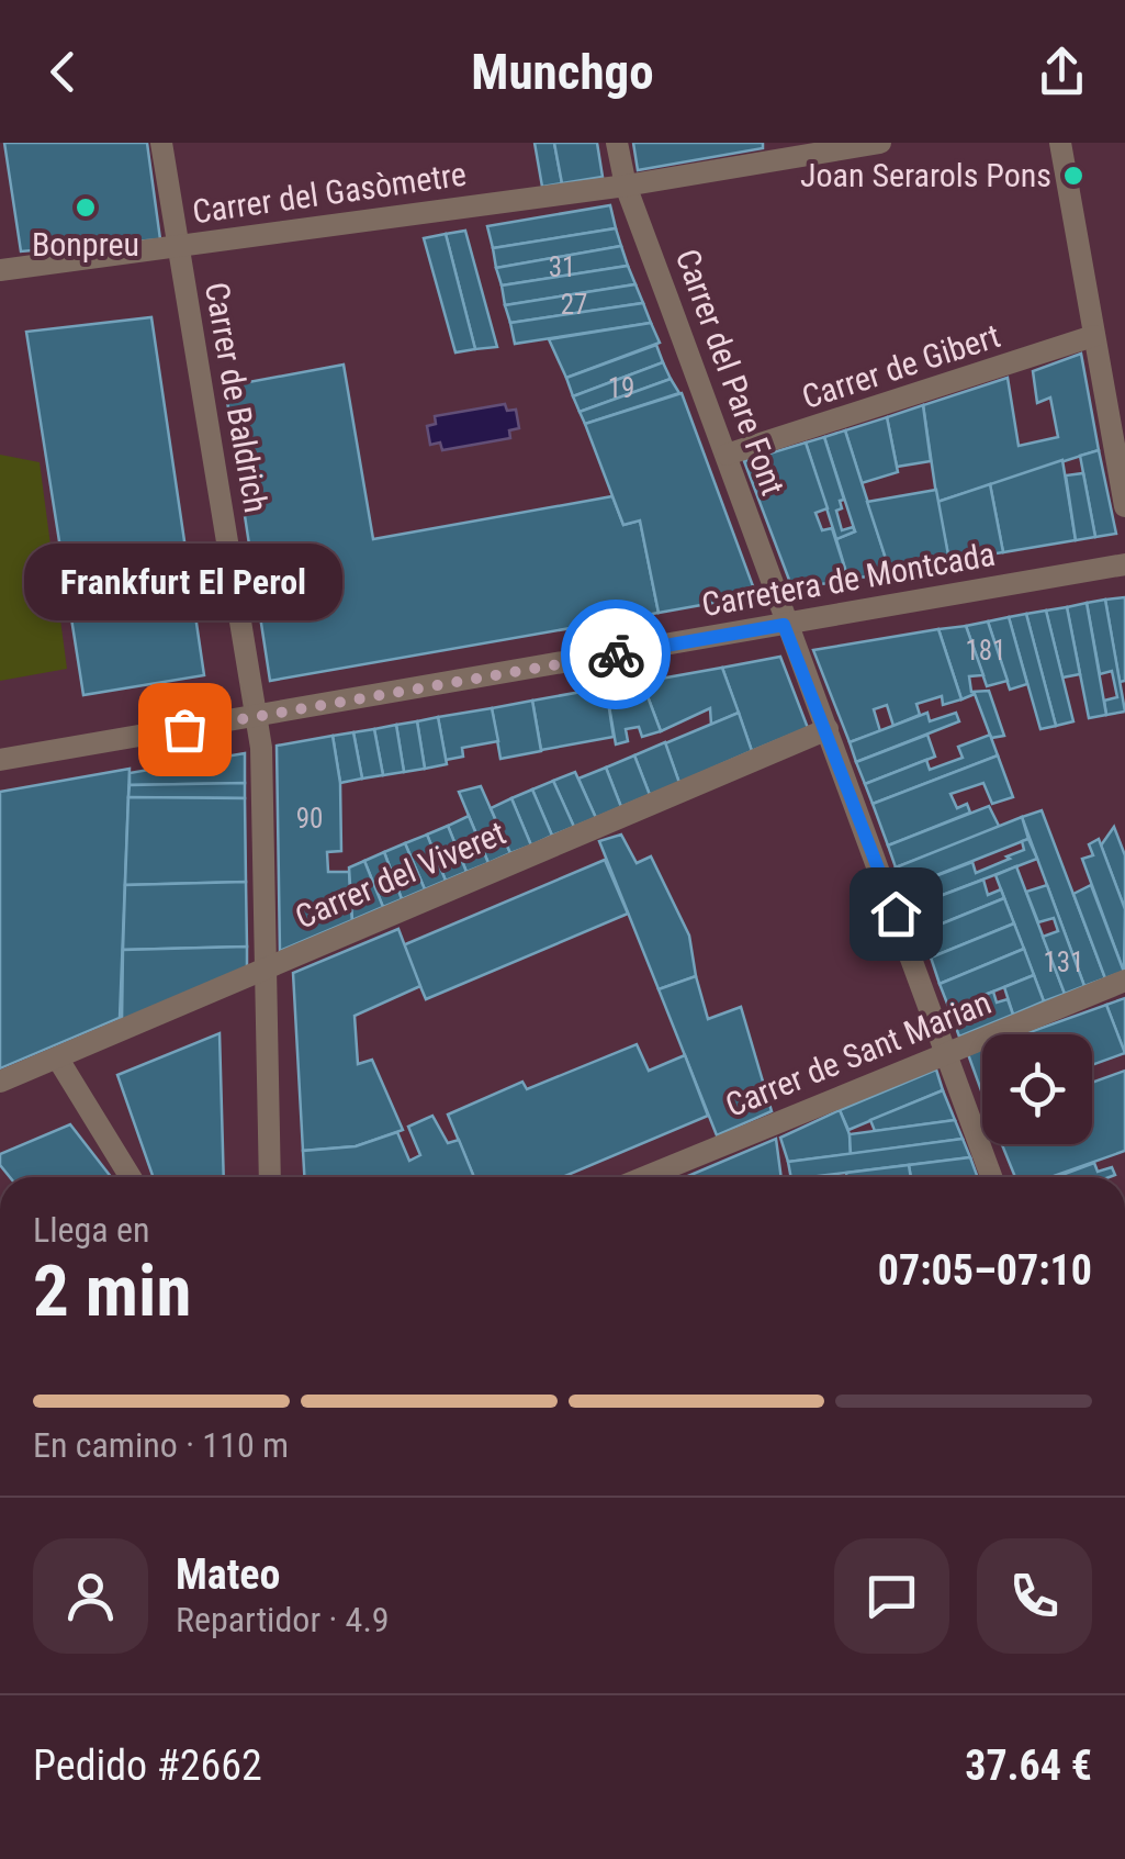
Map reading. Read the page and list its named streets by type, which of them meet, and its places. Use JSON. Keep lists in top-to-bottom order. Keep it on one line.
{"streets":{"street":["Carrer del Gasòmetre","Carrer de Gibert","Carrer del Pare Font","Carrer de Baldrich","Carretera de Montcada","Carrer del Viveret","Carrer de Sant Marian"]},"crossings":[["Carrer del Gasòmetre","Carrer del Pare Font"],["Carrer del Gasòmetre","Carrer de Baldrich"],["Carrer de Gibert","Carrer del Pare Font"],["Carrer del Pare Font","Carretera de Montcada"],["Carrer del Pare Font","Carrer del Viveret"],["Carrer del Pare Font","Carrer de Sant Marian"],["Carrer de Baldrich","Carretera de Montcada"],["Carrer de Baldrich","Carrer del Viveret"]],"places":["Joan Serarols Pons","Bonpreu","Frankfurt El Perol"],"house_numbers":["31","27","19","181","90","131"],"page":{"header":"Munchgo","bubble":"Frankfurt El Perol","heading":["2 min","Llega en","07:05–07:10"],"panel":["Mateo","Repartidor · 4.9","Pedido #2662","37.64 €"],"bar":"En camino · 110 m"}}
